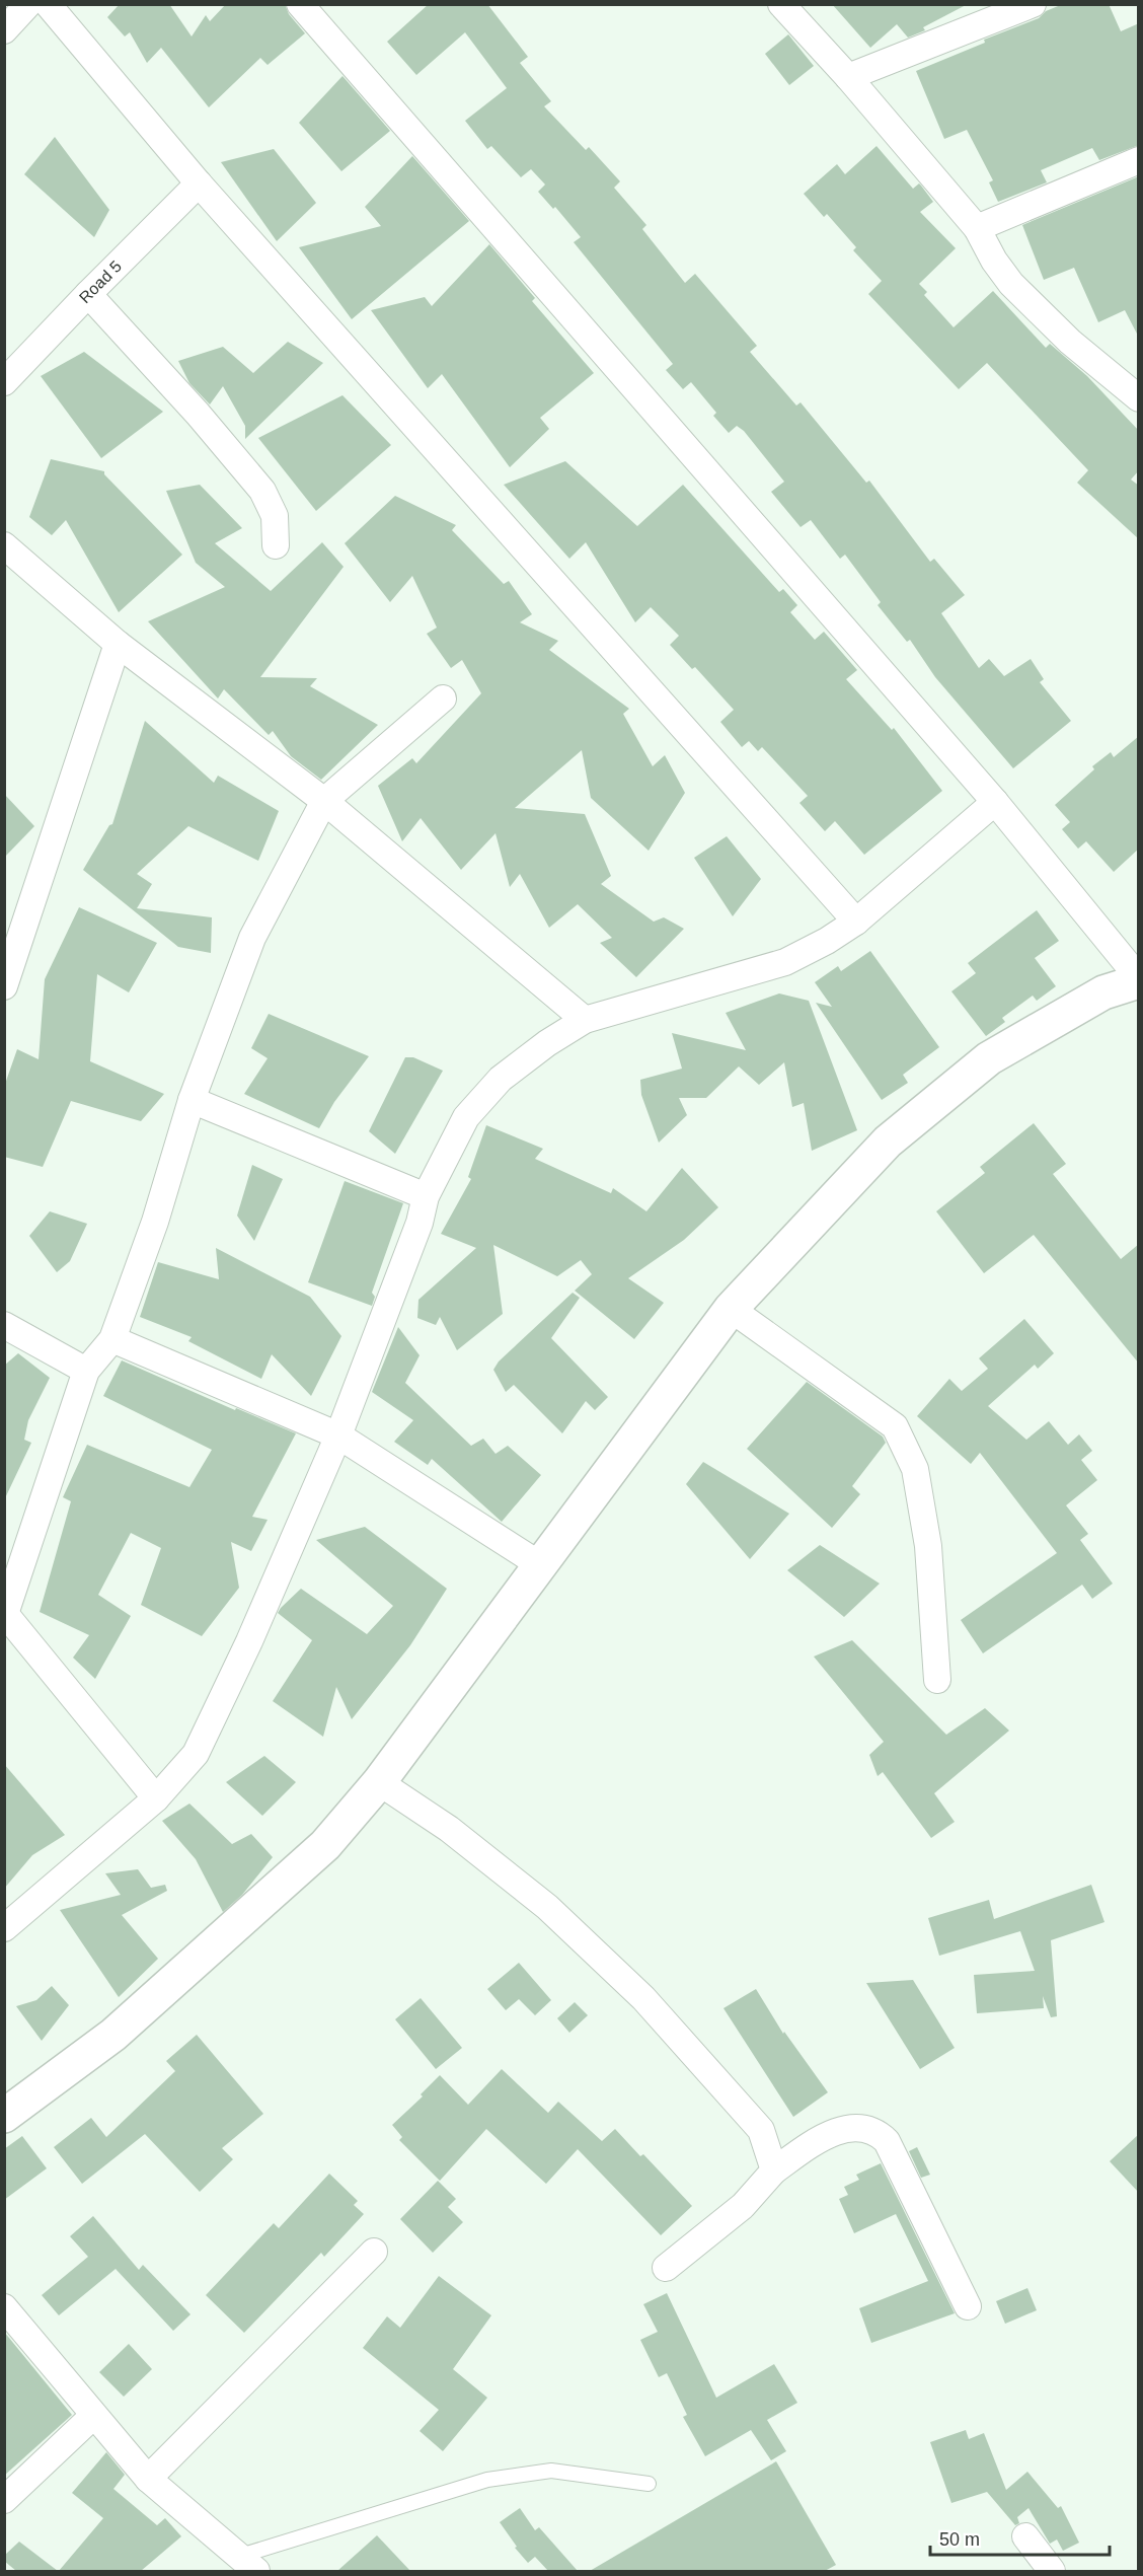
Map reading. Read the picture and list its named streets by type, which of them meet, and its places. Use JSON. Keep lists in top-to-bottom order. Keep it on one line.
{"streets":{"street":["Road 5"]},"scale_bar":"50 m"}
